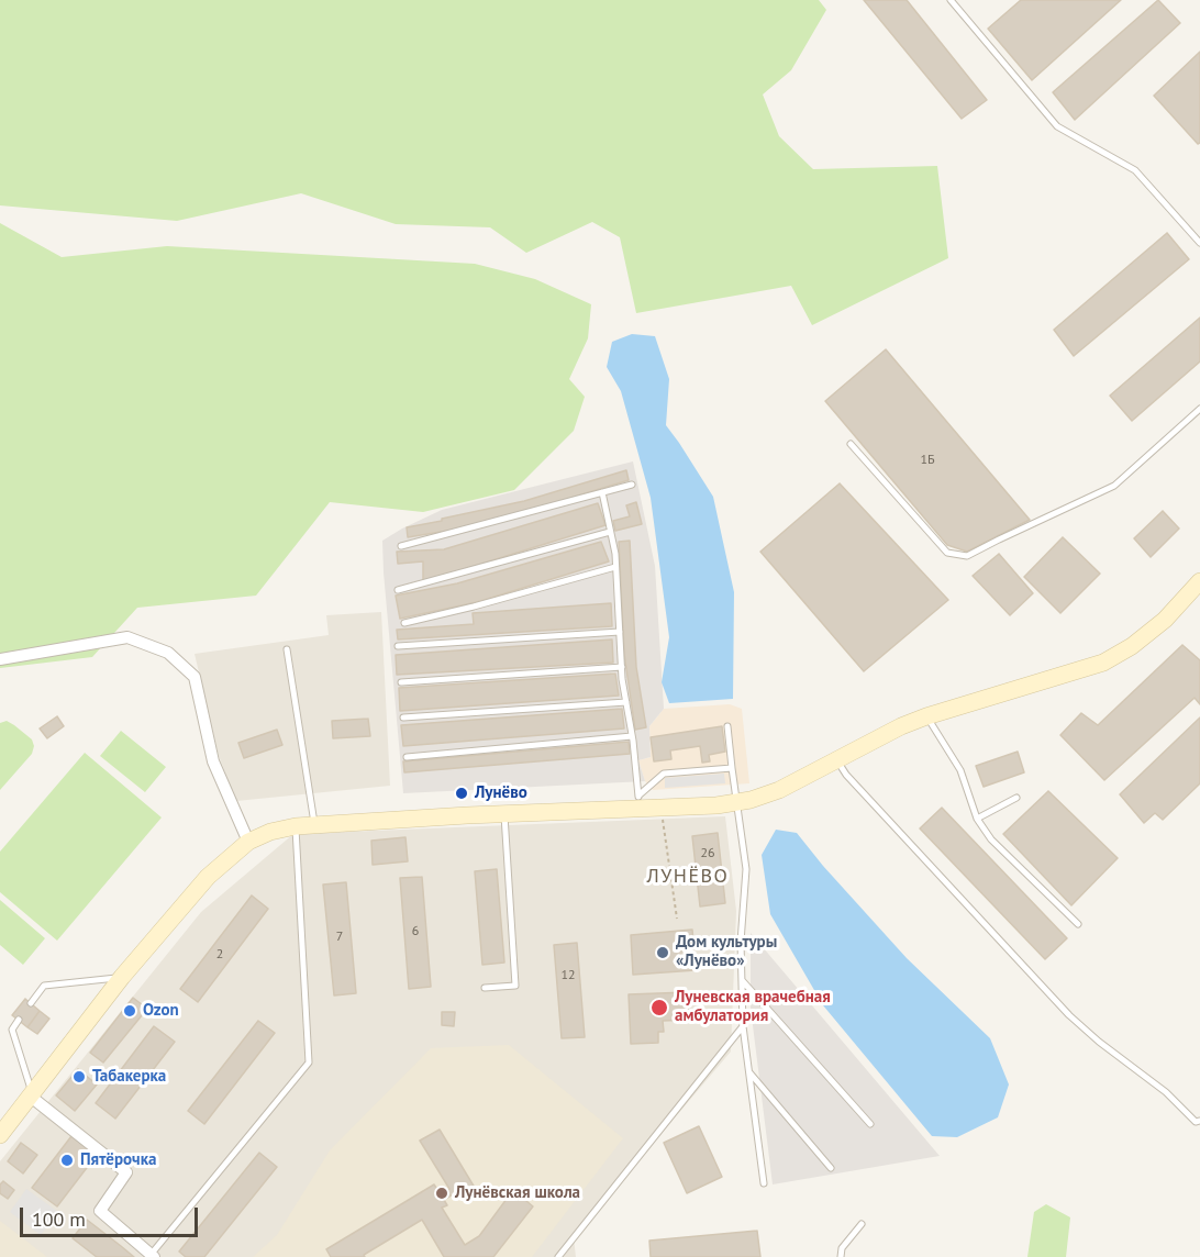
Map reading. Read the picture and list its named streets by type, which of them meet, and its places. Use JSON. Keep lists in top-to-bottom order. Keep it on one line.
{"districts":["ЛУНЁВО"],"places":["Лунёво","Дом культуры «Лунёво»","Луневская врачебная амбулатория","Ozon","Табакерка","Пятёрочка","Лунёвская школа"],"house_numbers":["1Б","26","6","7","2","12"],"scale_bar":"100 m"}
